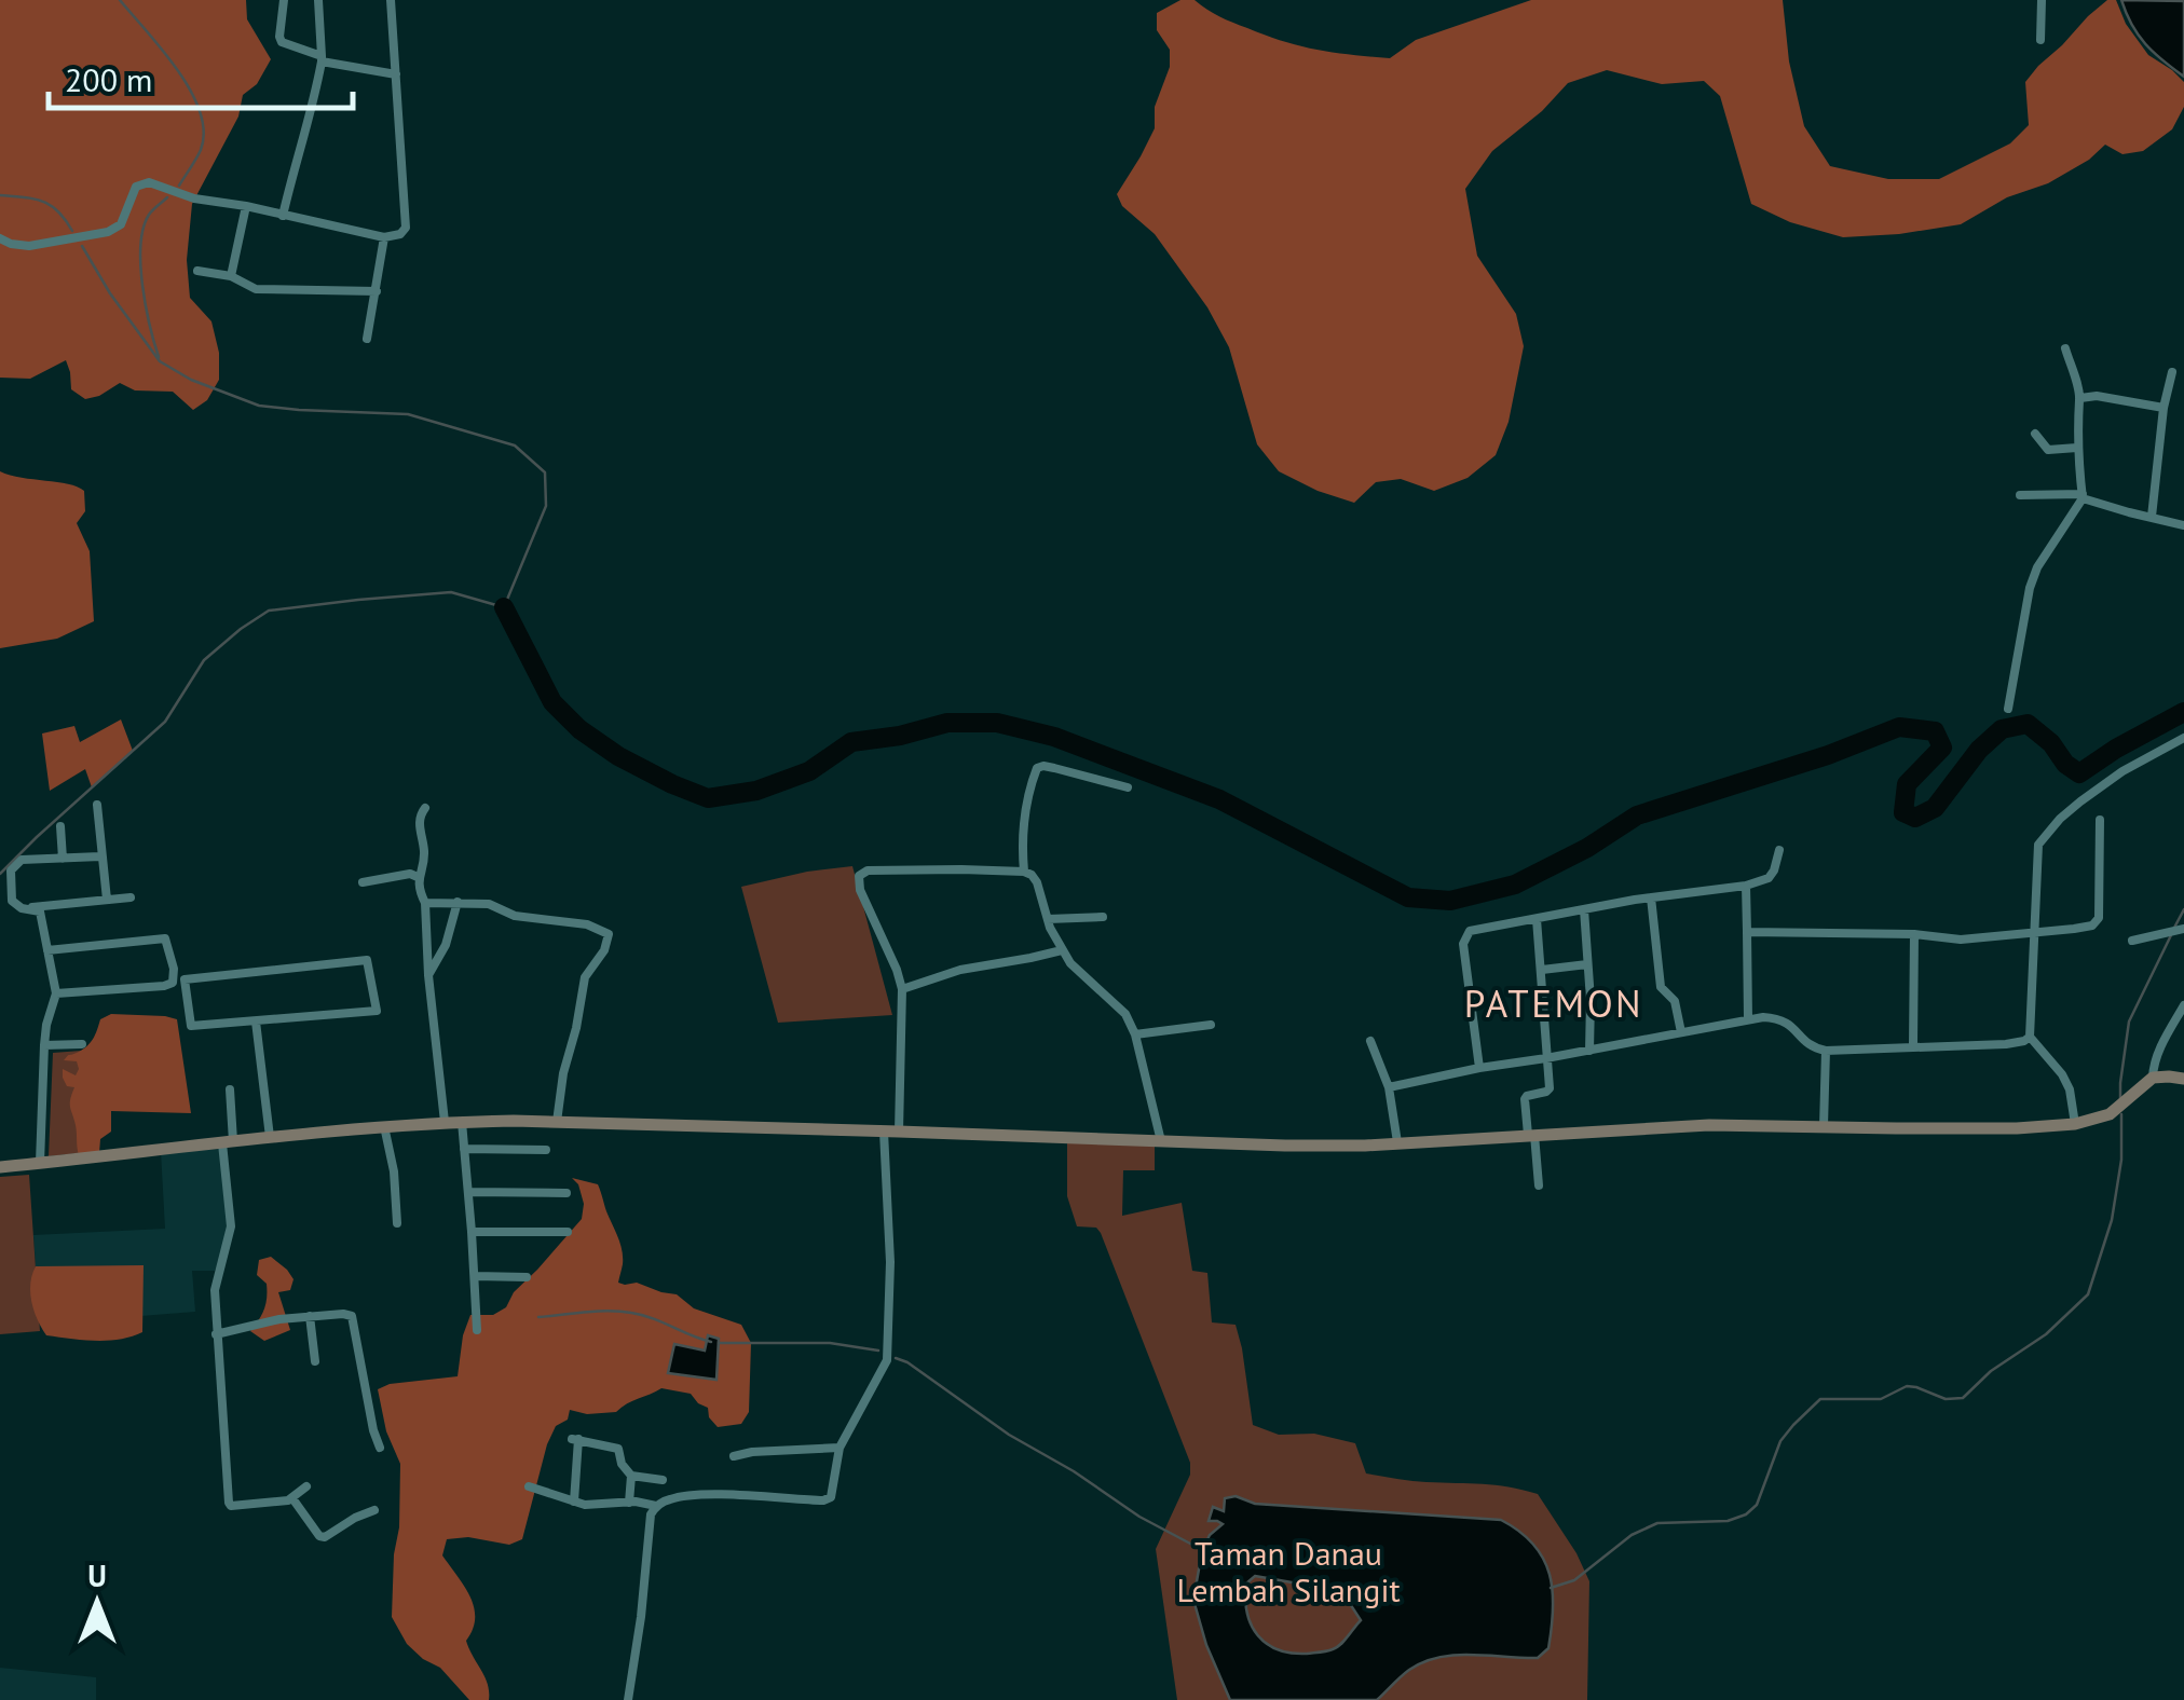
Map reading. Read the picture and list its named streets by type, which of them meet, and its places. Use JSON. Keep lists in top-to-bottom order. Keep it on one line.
{"districts":["PATEMON"],"parks":["Taman Danau Lembah Silangit"],"scale_bar":"200 m","north":"top"}
